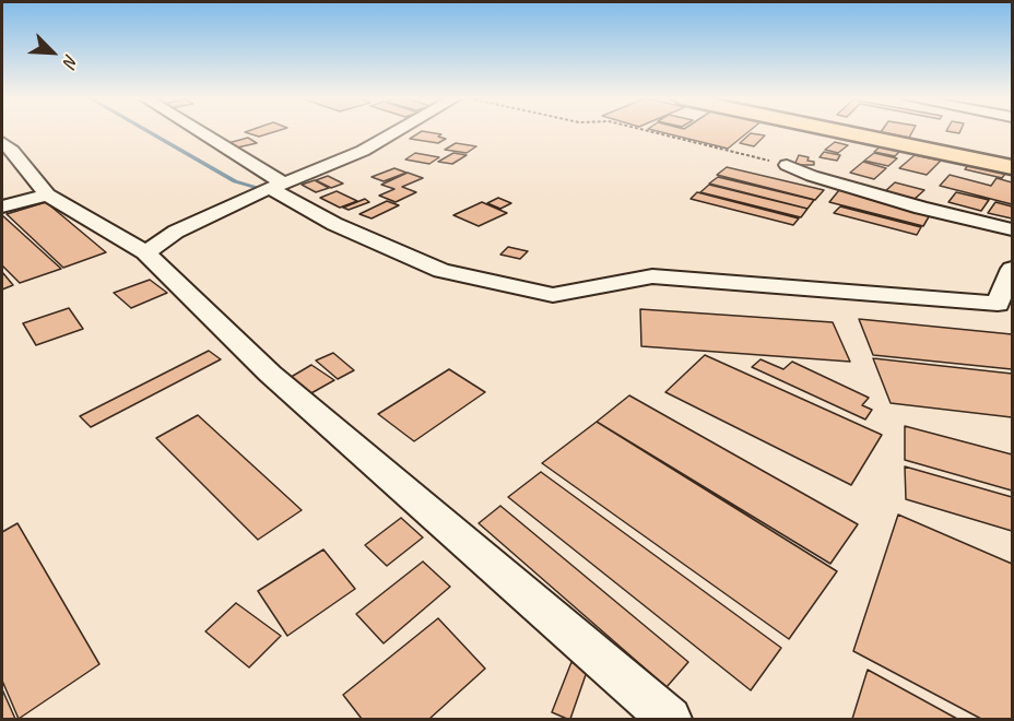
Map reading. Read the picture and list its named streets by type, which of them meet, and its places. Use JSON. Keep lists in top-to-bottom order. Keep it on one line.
{"north":"bottom right"}
